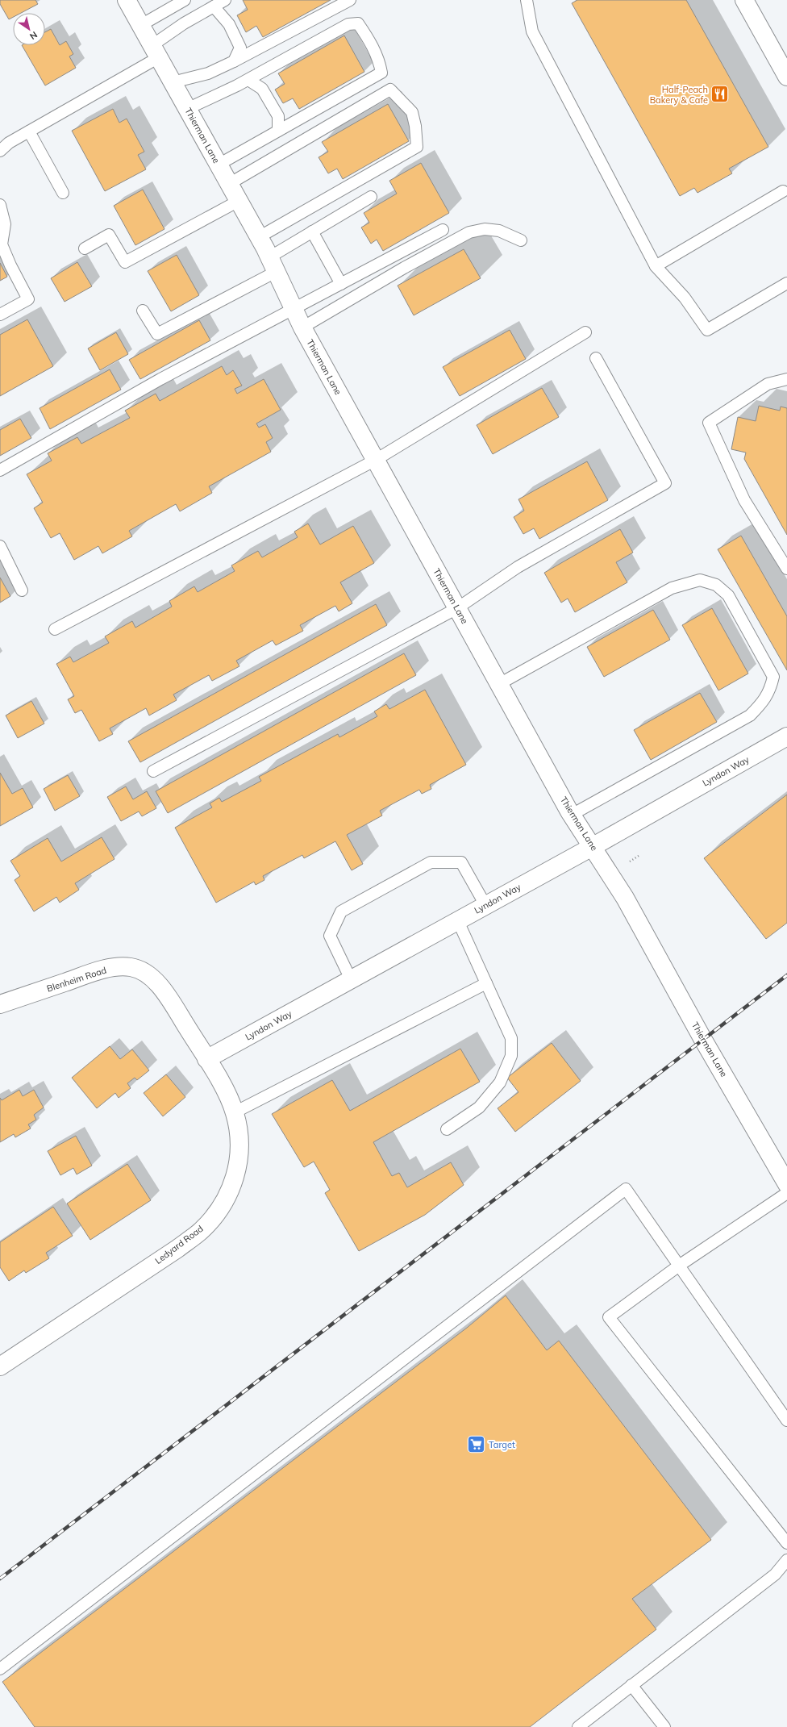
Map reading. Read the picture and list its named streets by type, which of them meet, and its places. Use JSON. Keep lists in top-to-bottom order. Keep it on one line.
{"streets":{"street":["Thierman Lane","Lyndon Way","Blenheim Road","Ledyard Road"]},"crossings":[["Thierman Lane","Lyndon Way"],["Lyndon Way","Blenheim Road"],["Lyndon Way","Ledyard Road"],["Blenheim Road","Ledyard Road"]],"places":{"restaurant":["Half-Peach Bakery & Cafe"],"supermarket":["Target"]},"north":"bottom right"}
